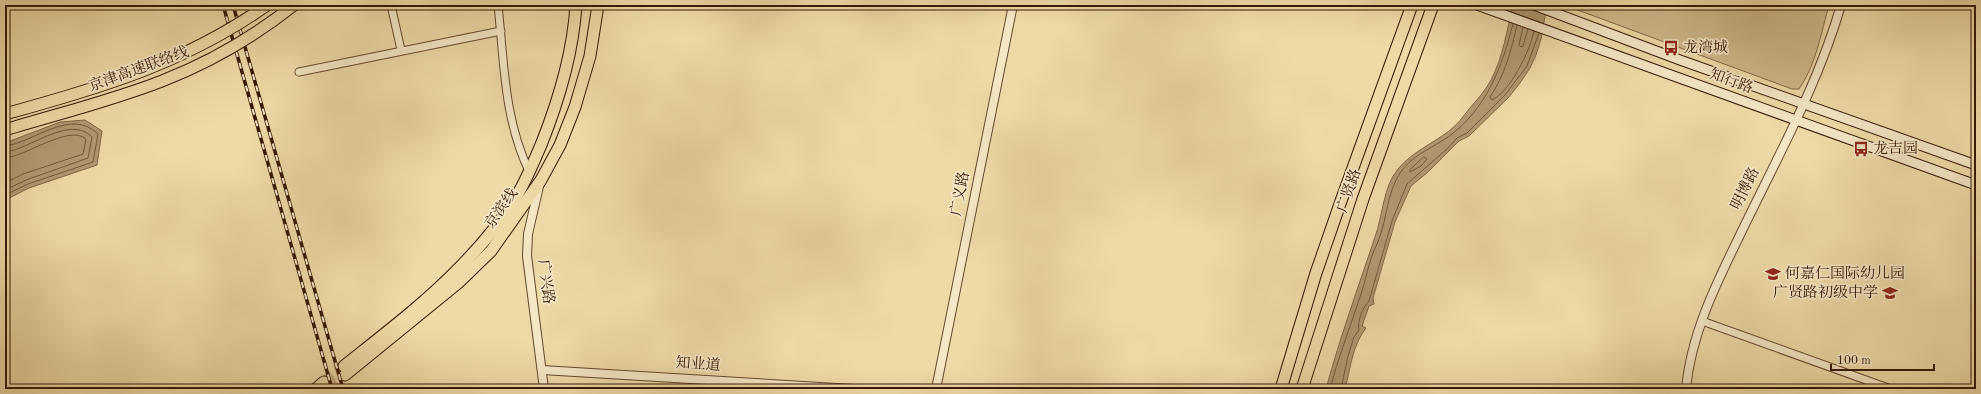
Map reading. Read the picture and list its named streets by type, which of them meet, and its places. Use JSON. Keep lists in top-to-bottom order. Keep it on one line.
{"streets":{"main road":["京津高速联络线","知行路","广贤路","京滨线"],"street":["明博路","广义路","广兴路","知业道"]},"crossings":[["知行路","明博路"],["京滨线","广兴路"],["广兴路","知业道"]],"places":{"bus stop":["龙湾城","龙吉园"],"school or university":["何嘉仁国际幼儿园","广贤路初级中学"]},"scale_bar":"100 m"}
